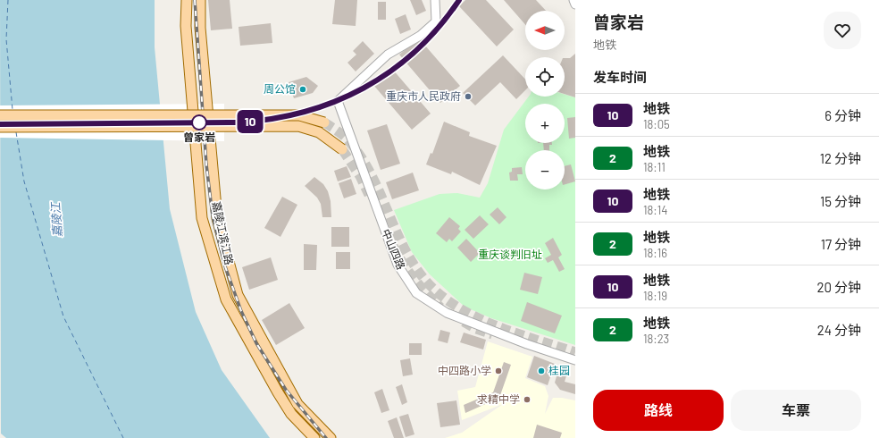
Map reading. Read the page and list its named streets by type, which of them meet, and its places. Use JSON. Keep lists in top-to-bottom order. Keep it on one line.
{"streets":{"main road":["嘉陵江滨江路"],"street":["中山四路"]},"water":["嘉陵江"],"parks":["重庆谈判旧址"],"places":["周公馆","重庆市人民政府","曾家岩","中四路小学","桂园","求精中学"],"lines":["metro line 10"],"north":"left","page":{"on_map":"10","heading":[["曾家岩","地铁"],"发车时间"],"map_buttons":["+","−"],"list":[{"mark":"10","name":"地铁","note":"18:05","value":"6 分钟"},{"mark":"2","name":"地铁","note":"18:11","value":"12 分钟"},{"mark":"10","name":"地铁","note":"18:14","value":"15 分钟"},{"mark":"2","name":"地铁","note":"18:16","value":"17 分钟"},{"mark":"10","name":"地铁","note":"18:19","value":"20 分钟"},{"mark":"2","name":"地铁","note":"18:23","value":"24 分钟"}],"buttons":["路线","车票"]}}
